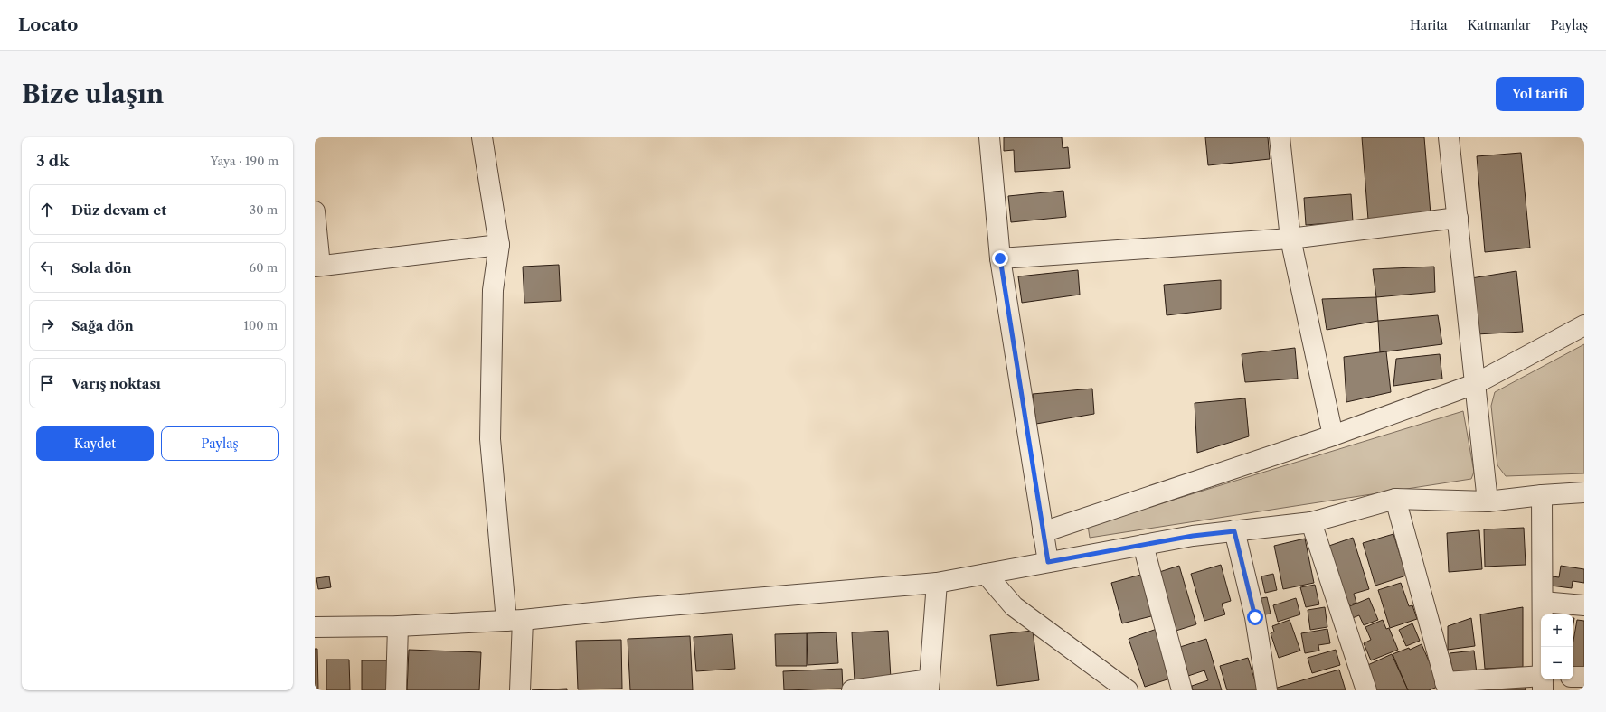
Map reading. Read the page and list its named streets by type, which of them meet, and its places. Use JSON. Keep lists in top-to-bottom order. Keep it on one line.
{"page":{"header":"Locato","nav":["Harita","Katmanlar","Paylaş"],"buttons":["Yol tarifi",["Kaydet","Paylaş"]],"title":"Bize ulaşın","heading":["3 dk","Yaya · 190 m"],"list":[["Düz devam et","30 m"],["Sola dön","60 m"],["Sağa dön","100 m"],"Varış noktası"],"map_buttons":["+","−"]}}
